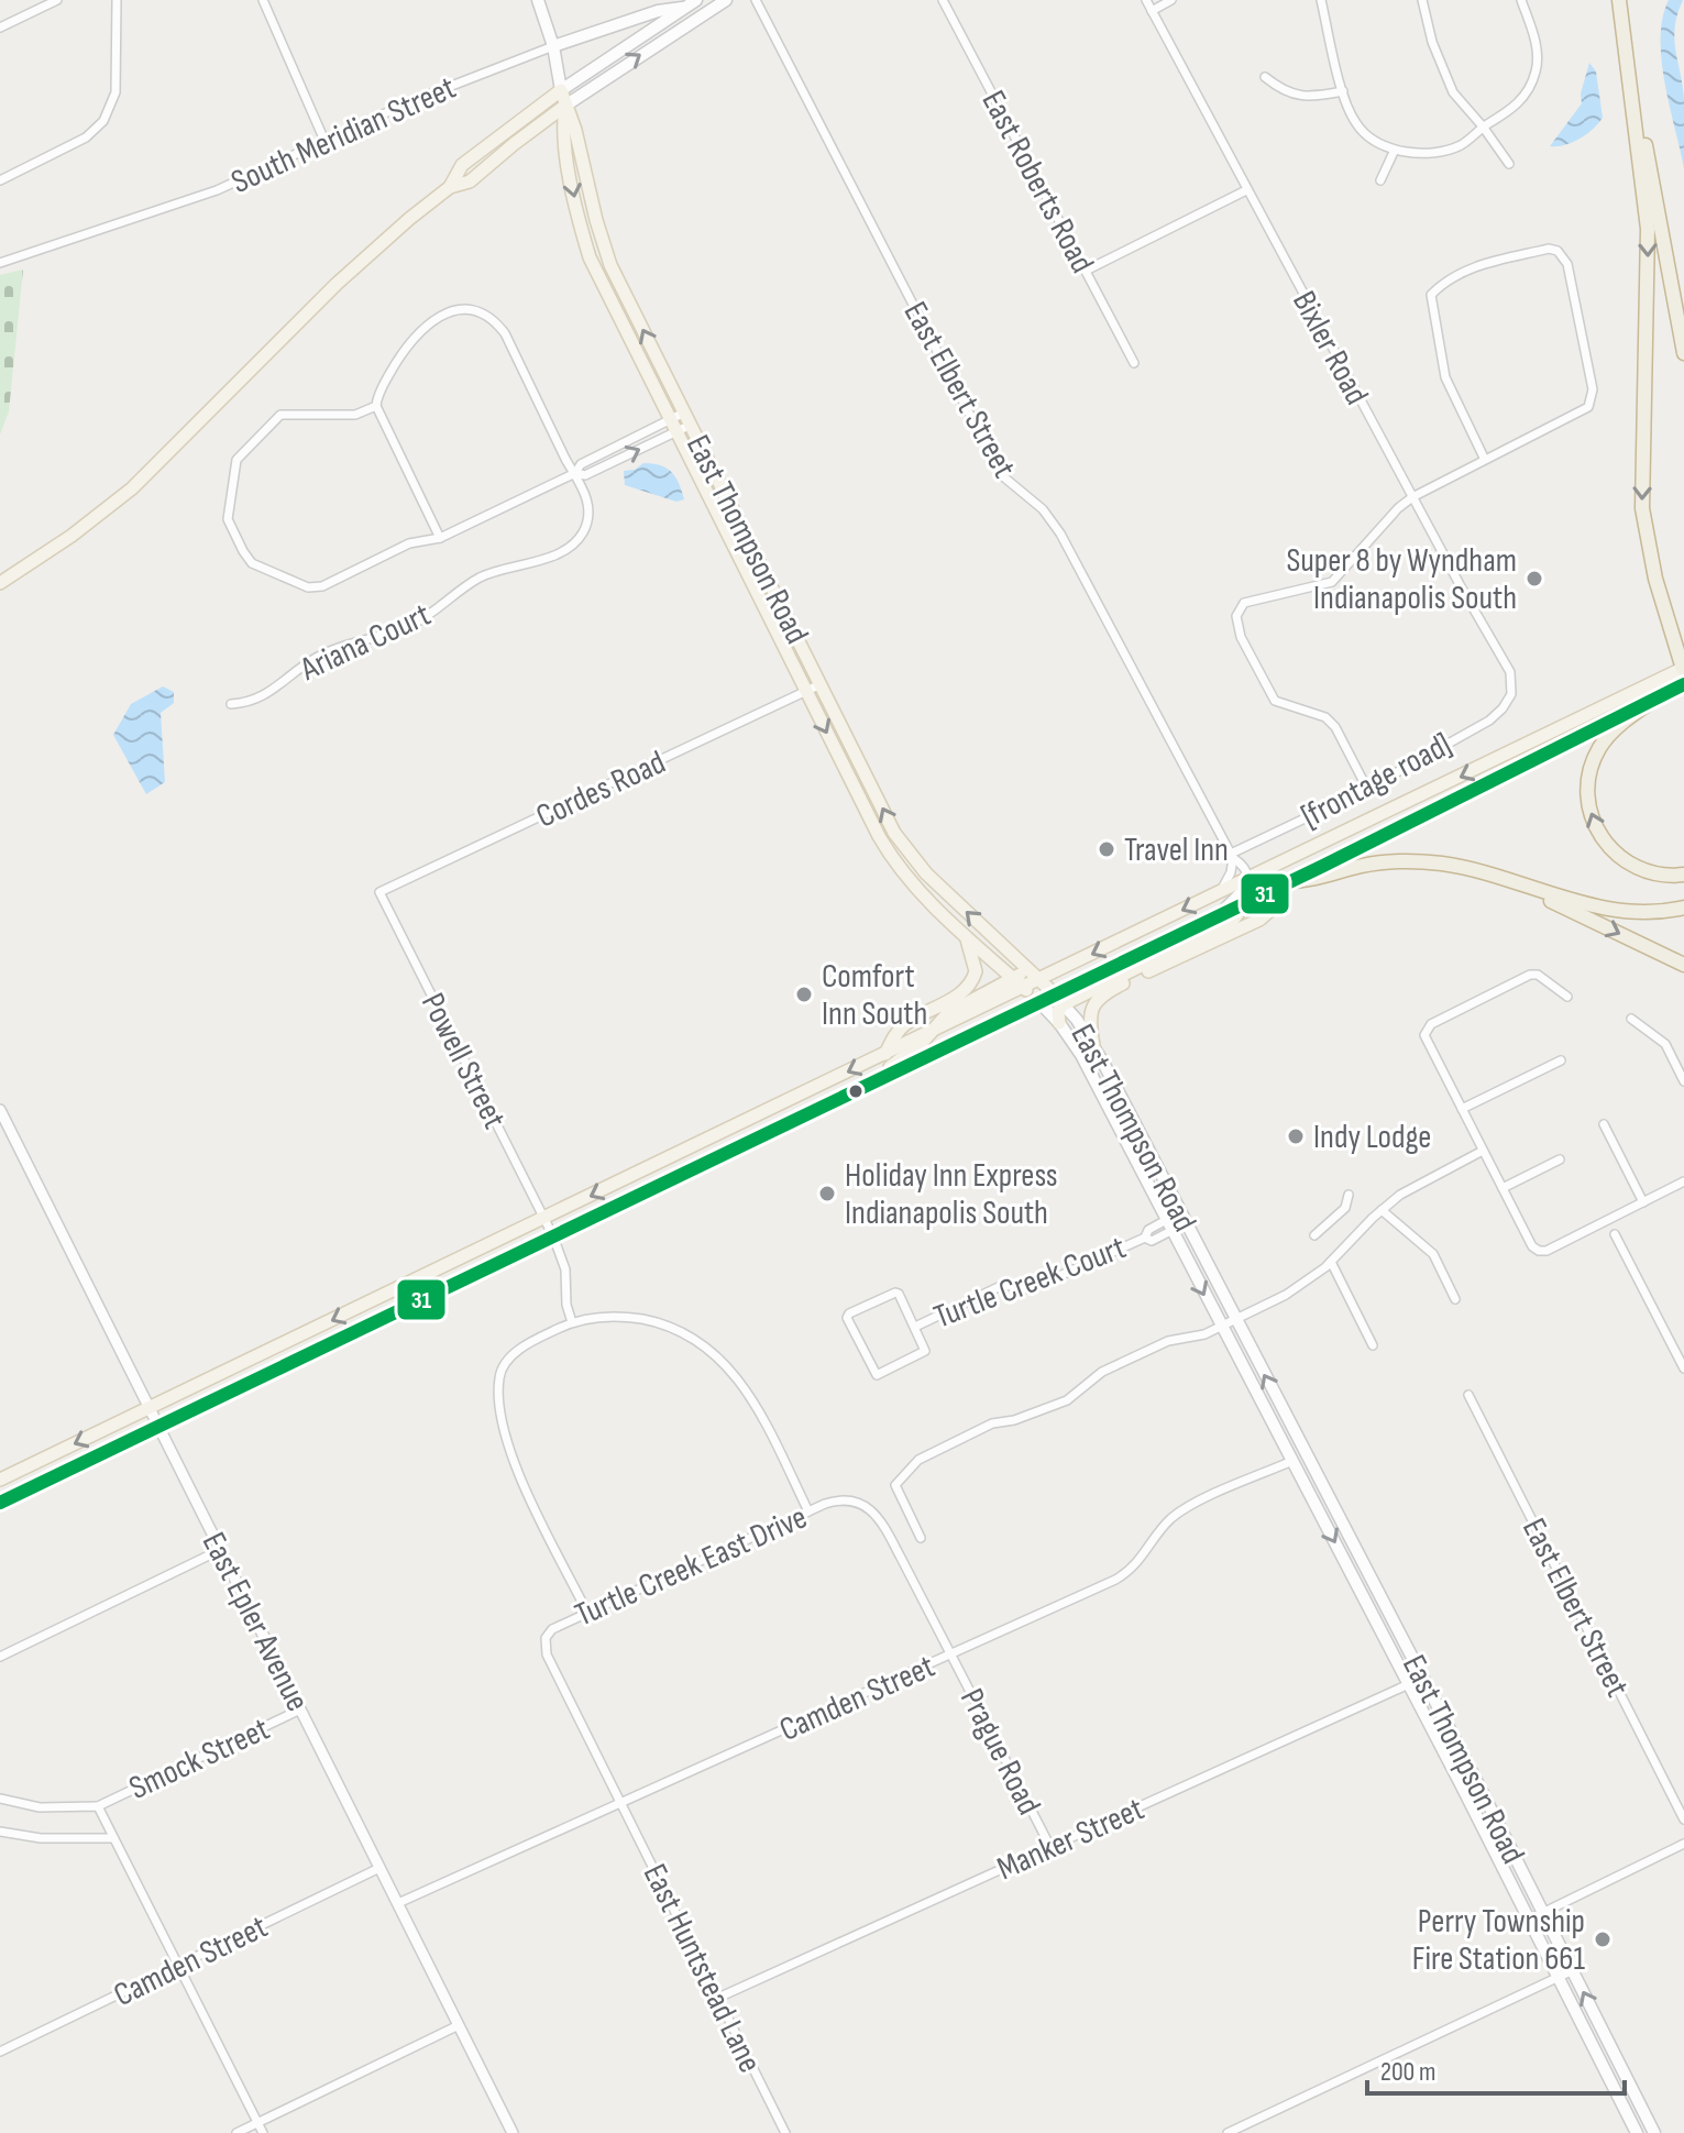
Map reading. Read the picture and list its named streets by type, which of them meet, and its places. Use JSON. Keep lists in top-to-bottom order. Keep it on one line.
{"streets":{"main road":["South Meridian Street","East Thompson Road"],"street":["East Roberts Road","Bixler Road","East Elbert Street","Ariana Court","[frontage road]","Cordes Road","Powell Street","Turtle Creek Court","Turtle Creek East Drive","East Epler Avenue","Camden Street","Prague Road","Smock Street","Manker Street","East Huntstead Lane"]},"crossings":[["South Meridian Street","East Thompson Road"],["Bixler Road","[frontage road]"],["East Elbert Street","[frontage road]"],["East Thompson Road","Cordes Road"],["East Thompson Road","Turtle Creek Court"],["East Thompson Road","Camden Street"],["East Thompson Road","Manker Street"],["Cordes Road","Powell Street"],["Turtle Creek East Drive","Camden Street"],["Turtle Creek East Drive","Prague Road"],["Turtle Creek East Drive","East Huntstead Lane"],["East Epler Avenue","Camden Street"],["East Epler Avenue","Smock Street"],["Camden Street","Prague Road"],["Camden Street","East Huntstead Lane"],["Prague Road","Manker Street"],["Manker Street","East Huntstead Lane"]],"places":["Super 8 by Wyndham Indianapolis South","Travel Inn","Comfort Inn South","Indy Lodge","Holiday Inn Express Indianapolis South","Perry Township Fire Station 661"],"lines":["transit line 31"],"scale_bar":"200 m"}
